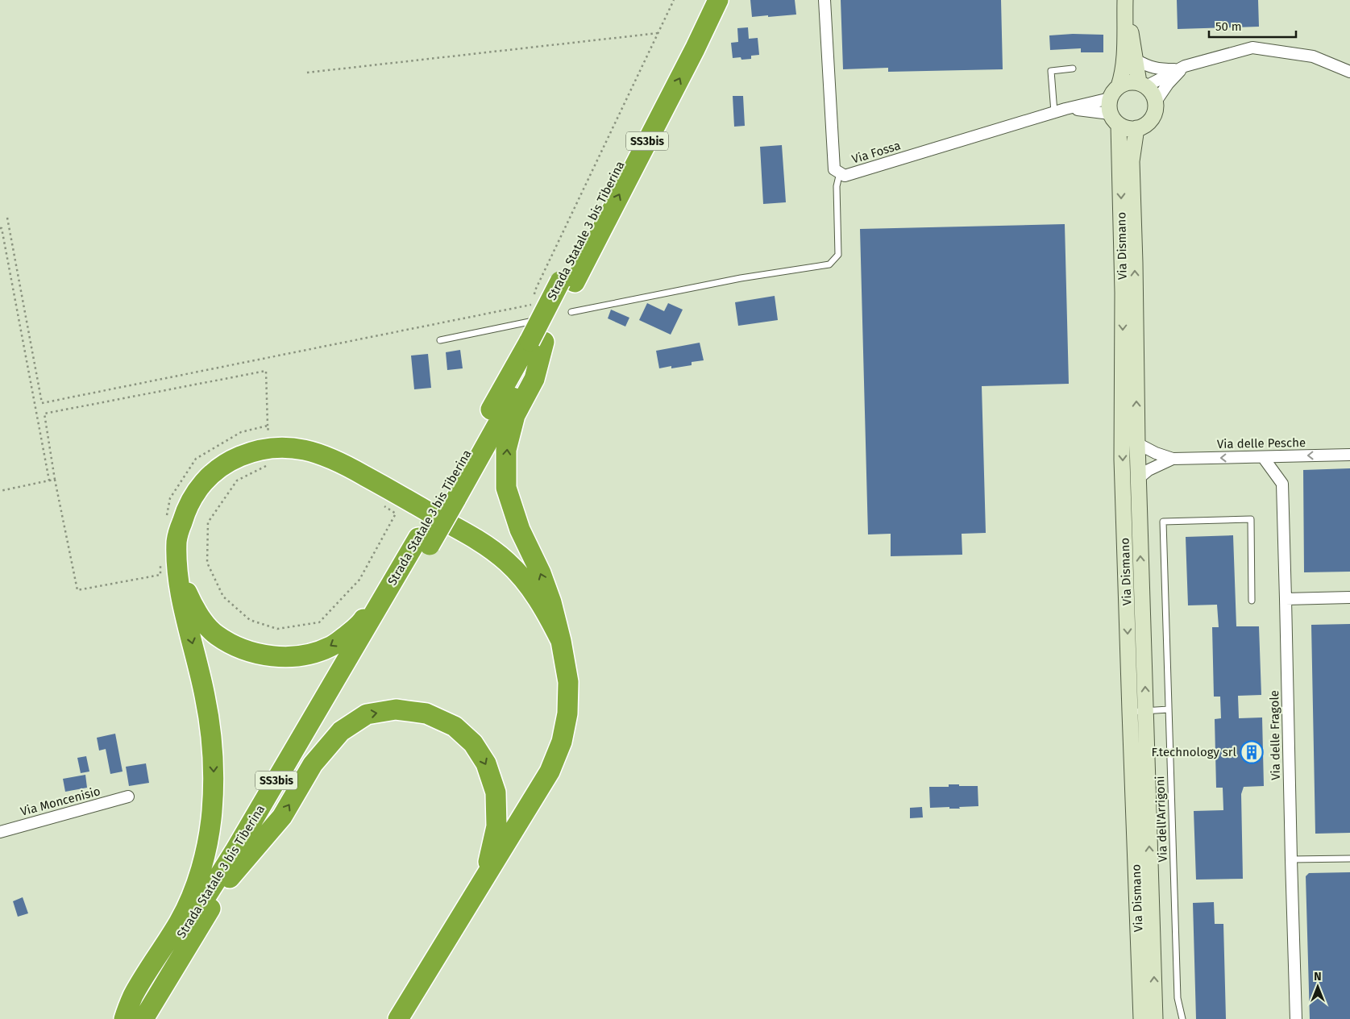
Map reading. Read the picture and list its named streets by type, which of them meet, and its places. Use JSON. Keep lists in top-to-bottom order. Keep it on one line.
{"streets":{"highway":["SS3bis","Strada Statale 3 bis Tiberina"],"main road":["Via Dismano"],"street":["Via Fossa","Via delle Pesche","Via delle Fragole","Via Moncenisio"],"lane":["Via dell'Arrigoni"]},"crossings":[["Via Fossa","Via Dismano"],["Via Dismano","Via delle Pesche"],["Via delle Pesche","Via delle Fragole"]],"one_way":["Via delle Pesche"],"places":{"building":["F.technology srl"]},"scale_bar":"50 m","north":"top"}
